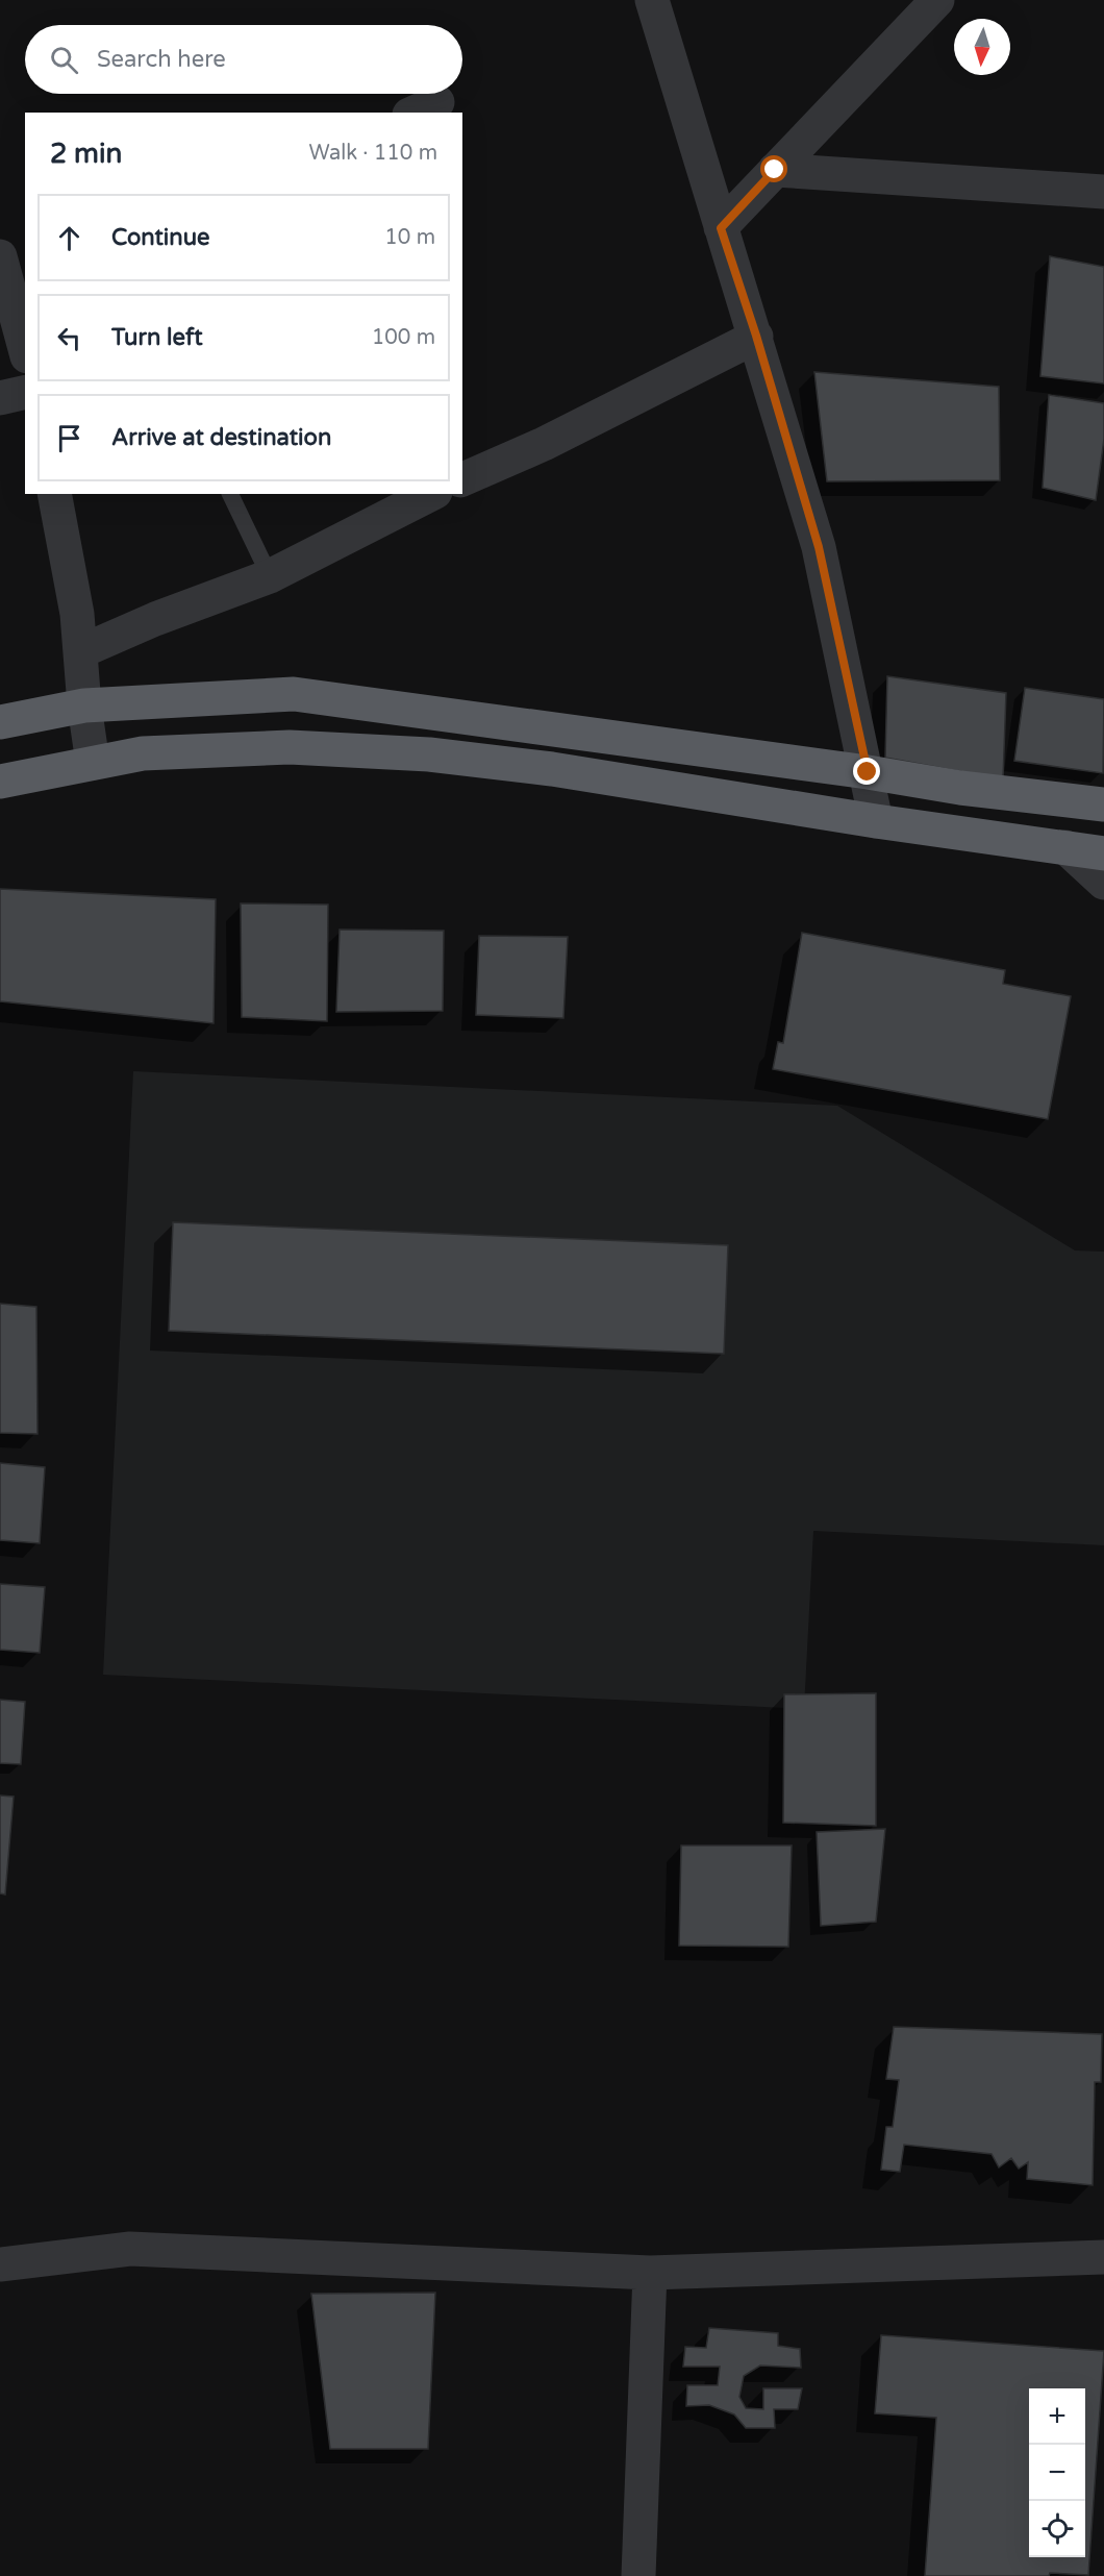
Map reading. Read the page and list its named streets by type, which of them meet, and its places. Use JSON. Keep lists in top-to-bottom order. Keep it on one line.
{"north":"bottom","page":{"search":"Search here","heading":["2 min","Walk · 110 m"],"list":[["Continue","10 m"],["Turn left","100 m"],"Arrive at destination"],"map_buttons":["+","−"]}}
